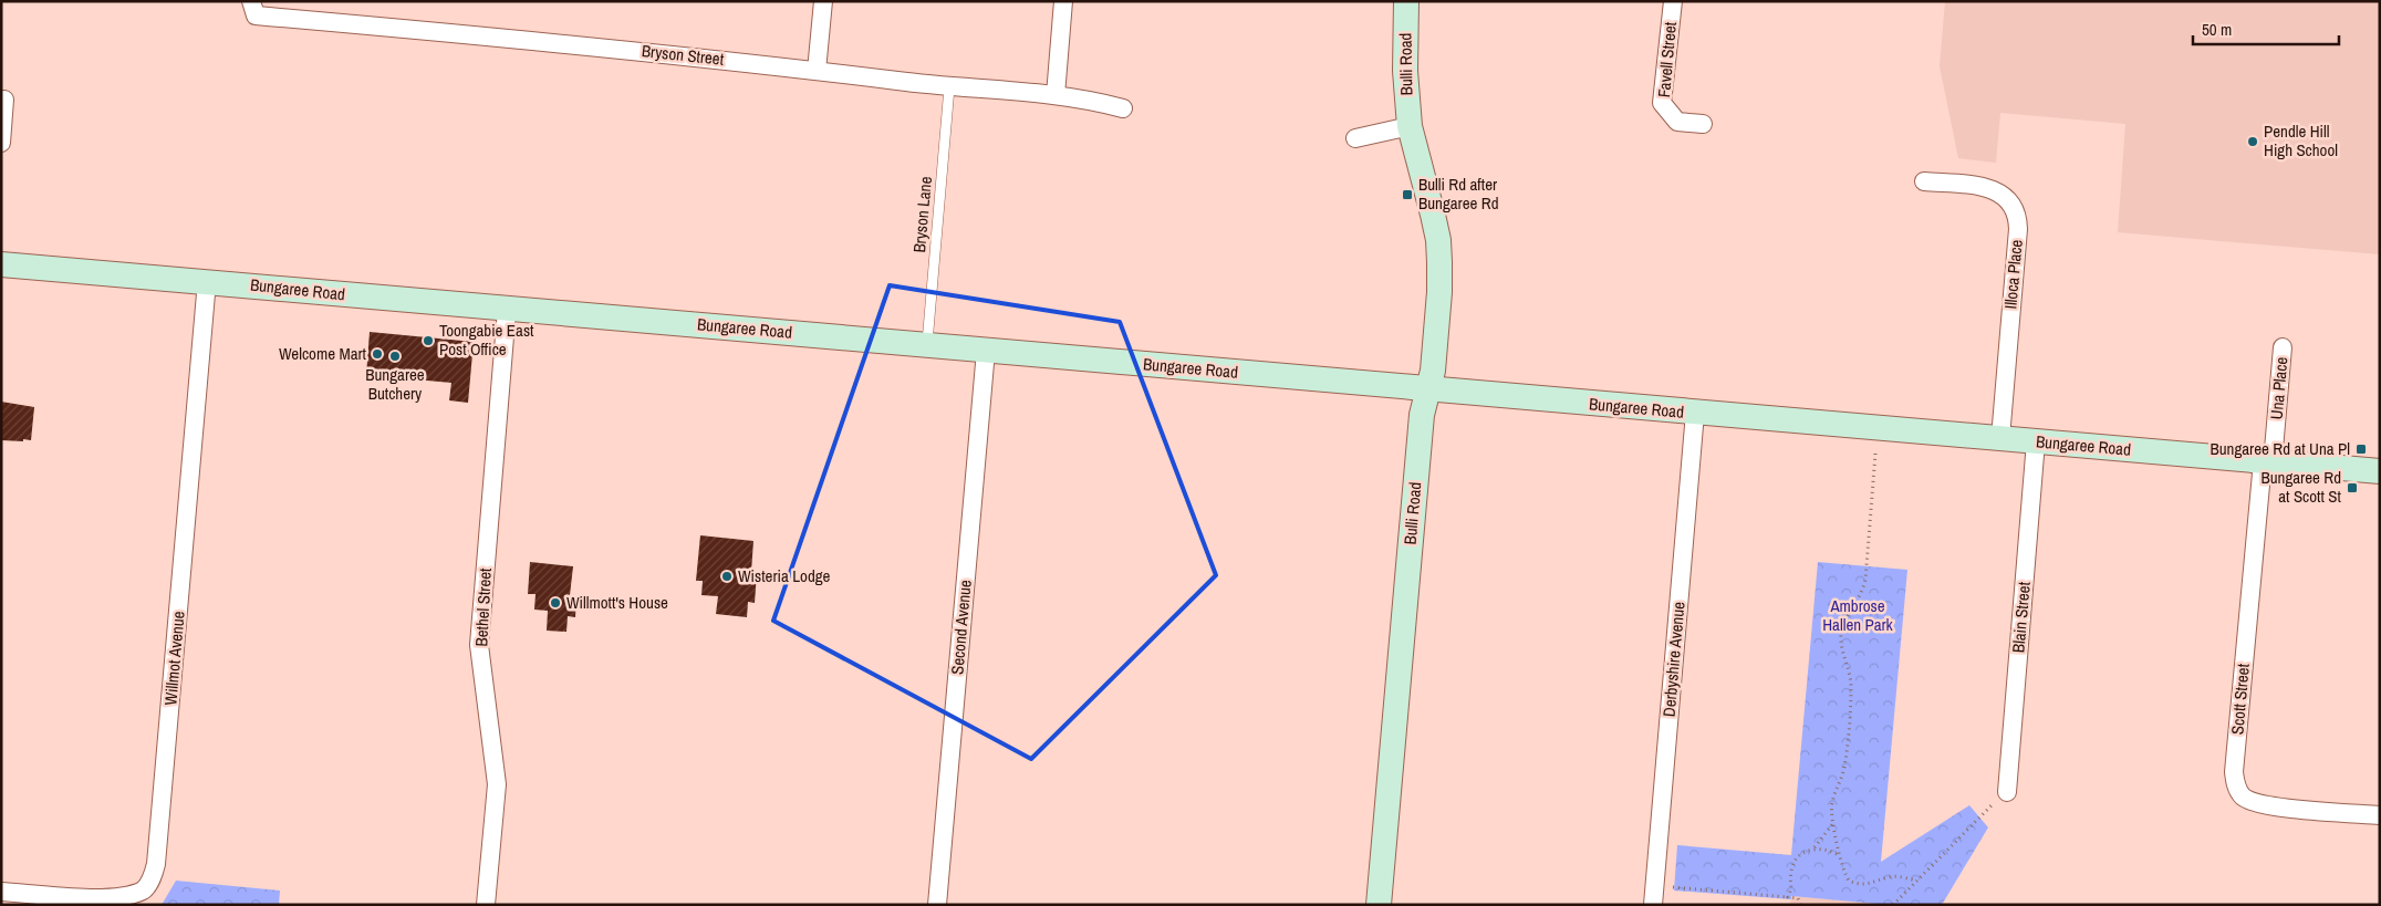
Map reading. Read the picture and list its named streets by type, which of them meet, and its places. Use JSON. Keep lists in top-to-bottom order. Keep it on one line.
{"streets":{"street":["Bryson Street","Favell Street","Bulli Road","Illoca Place","Bungaree Road","Una Place","Bethel Street","Blain Street","Second Avenue","Willmot Avenue","Derbyshire Avenue","Scott Street"],"lane":["Bryson Lane"]},"crossings":[["Bryson Street","Bryson Lane"],["Bulli Road","Bungaree Road"],["Bryson Lane","Bungaree Road"],["Illoca Place","Bungaree Road"],["Bungaree Road","Una Place"],["Bungaree Road","Bethel Street"],["Bungaree Road","Blain Street"],["Bungaree Road","Second Avenue"],["Bungaree Road","Willmot Avenue"],["Bungaree Road","Derbyshire Avenue"],["Bungaree Road","Scott Street"],["Una Place","Scott Street"]],"parks":["Ambrose Hallen Park"],"places":{"other":["Pendle Hill High School","Toongabie East Post Office","Welcome Mart","Bungaree Butchery","Wisteria Lodge","Willmott's House"],"transit":["Bulli Rd after Bungaree Rd","Bungaree Rd at Una Pl","Bungaree Rd at Scott St"]},"scale_bar":"50 m"}
